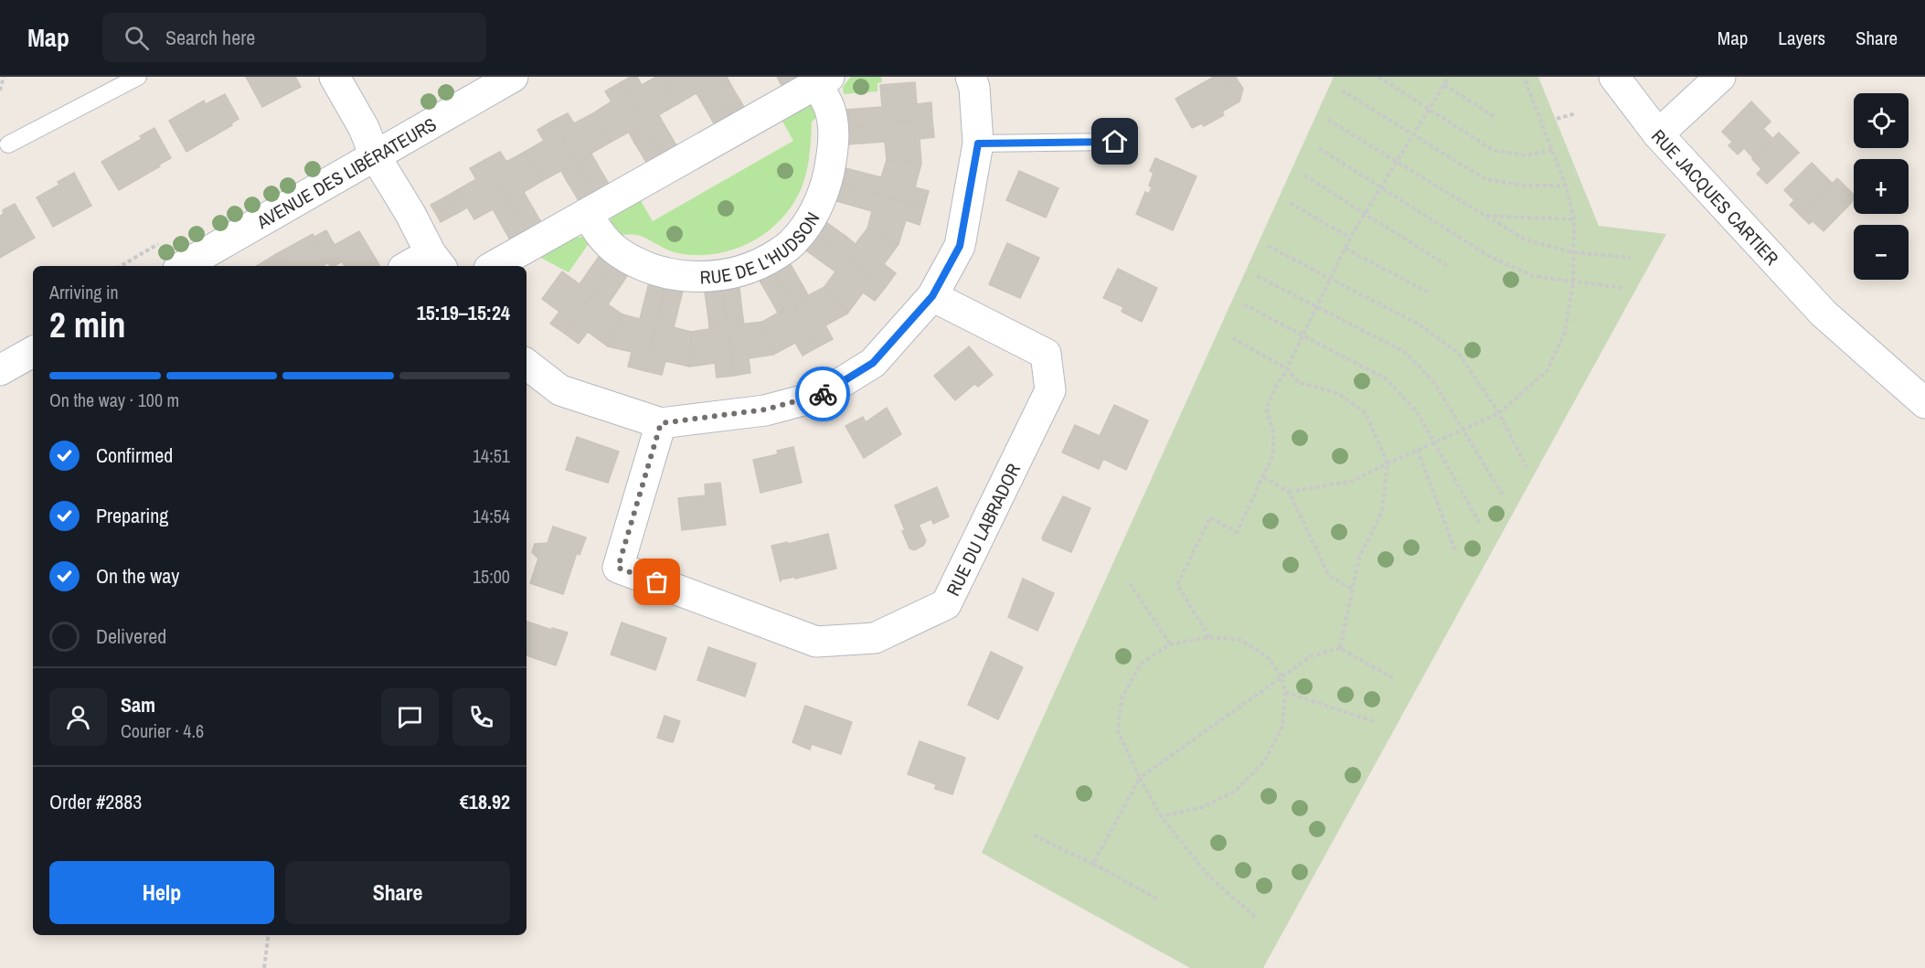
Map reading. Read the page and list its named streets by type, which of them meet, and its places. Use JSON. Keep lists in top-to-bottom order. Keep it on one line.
{"streets":{"street":["AVENUE DES LIBÉRATEURS","RUE JACQUES CARTIER","RUE DE L'HUDSON","RUE DU LABRADOR"]},"page":{"header":"Map","search":"Search here","nav":["Map","Layers","Share"],"map_buttons":["+","−"],"heading":["2 min","Arriving in","15:19–15:24"],"panel":["Sam","Courier · 4.6","Order #2883","€18.92"],"bar":"On the way · 100 m","list":[["Confirmed","14:51"],["Preparing","14:54"],["On the way","15:00"],"Delivered"],"buttons":["Help","Share"]}}
